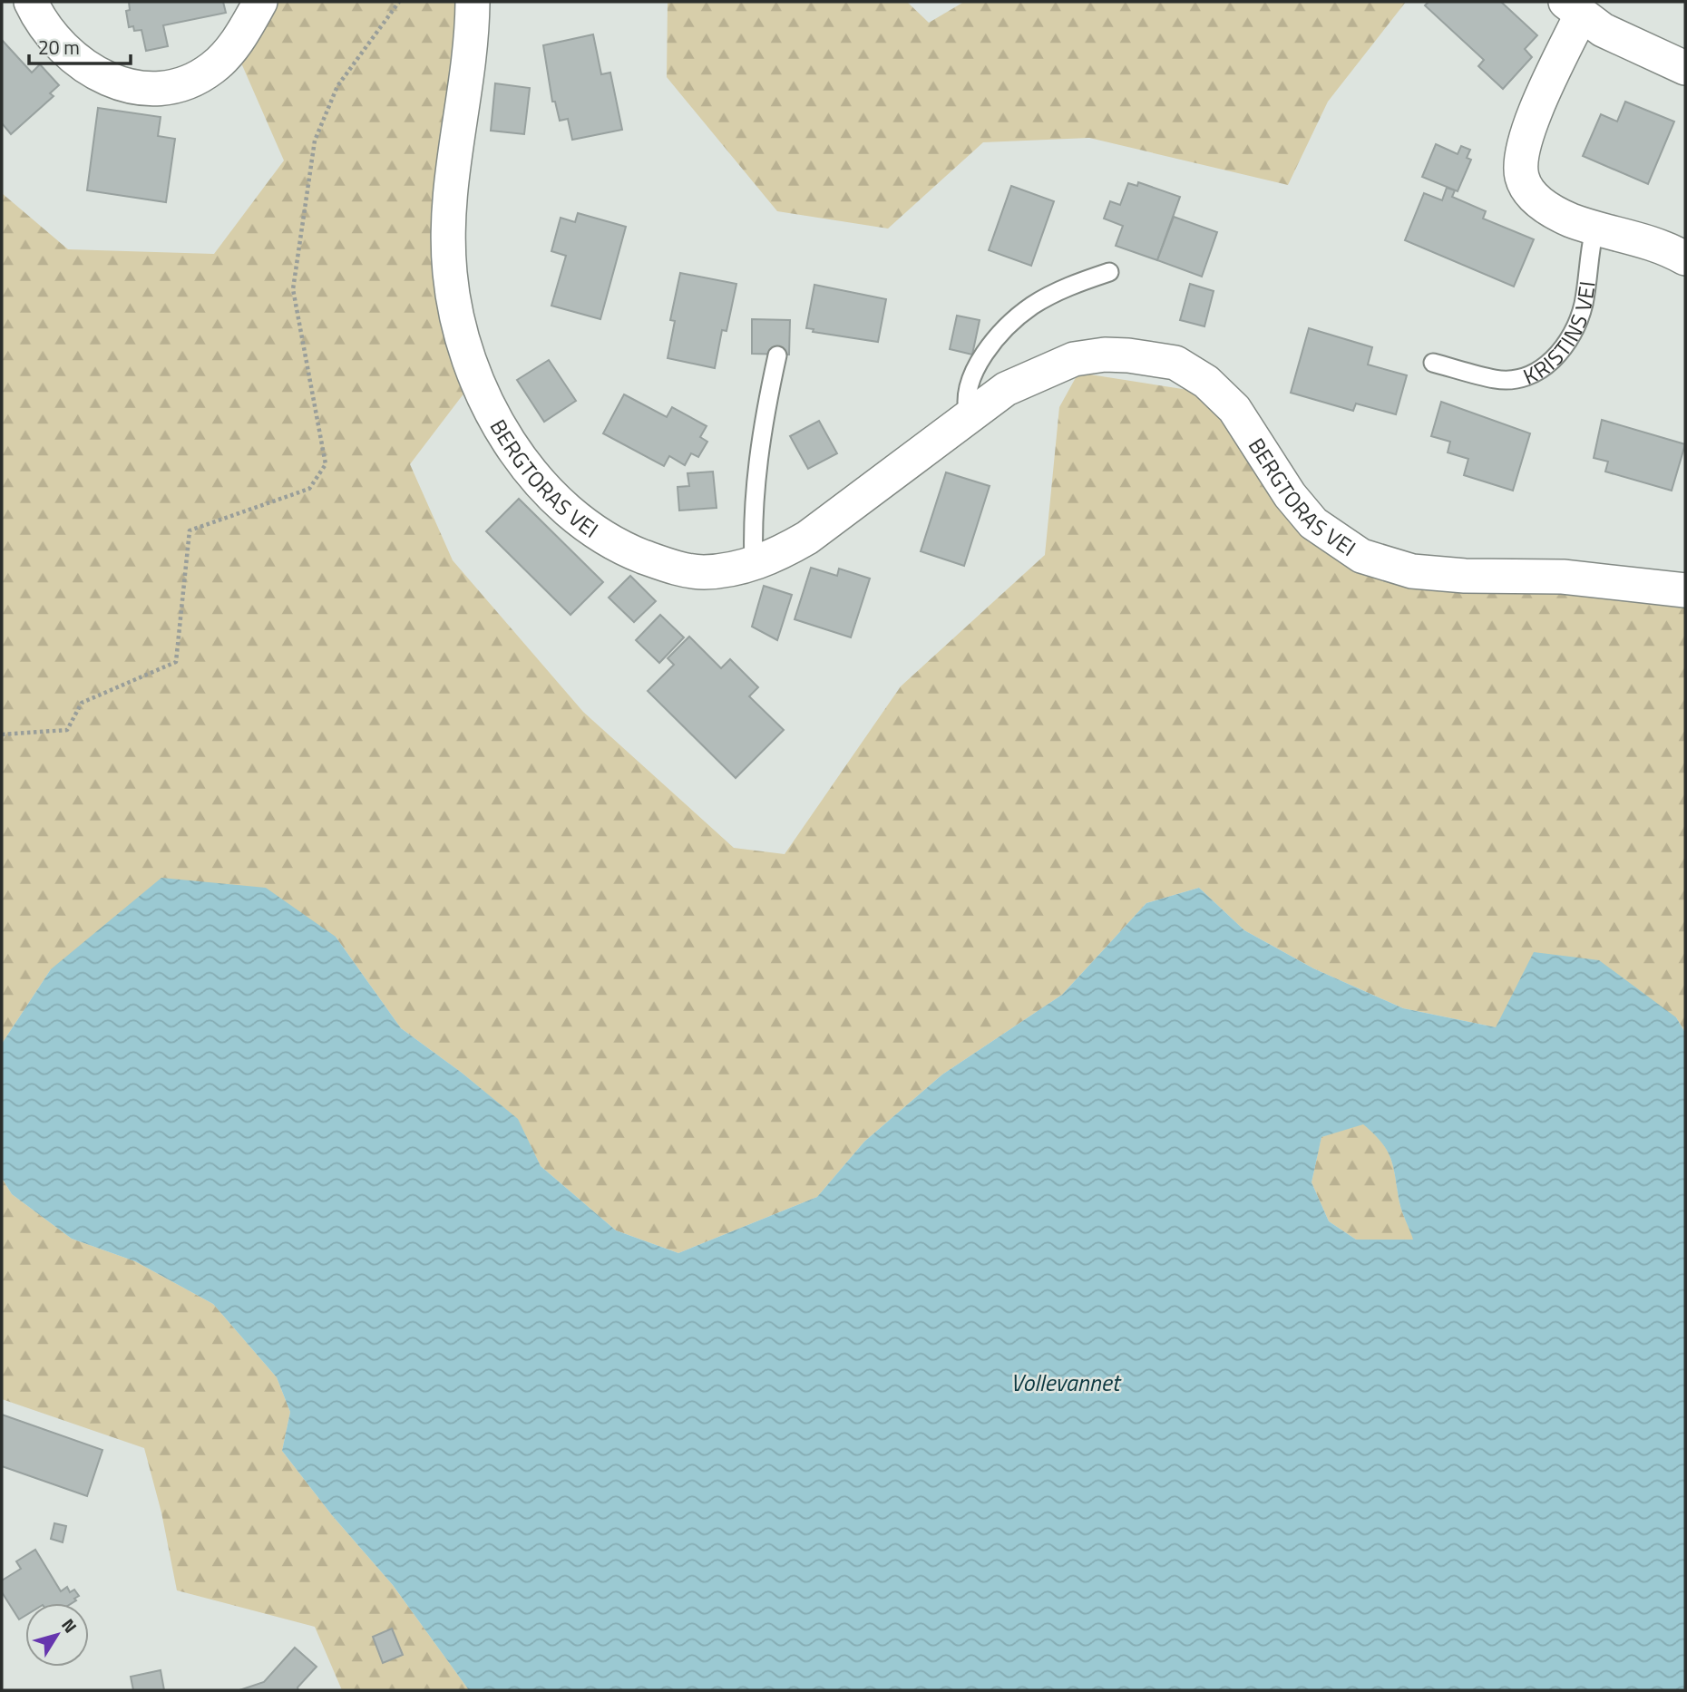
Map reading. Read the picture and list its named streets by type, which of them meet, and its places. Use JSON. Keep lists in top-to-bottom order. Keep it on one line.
{"streets":{"street":["BERGTORAS VEI"],"lane":["KRISTINS VEI"]},"water":["Vollevannet"],"scale_bar":"20 m","north":"top right"}
